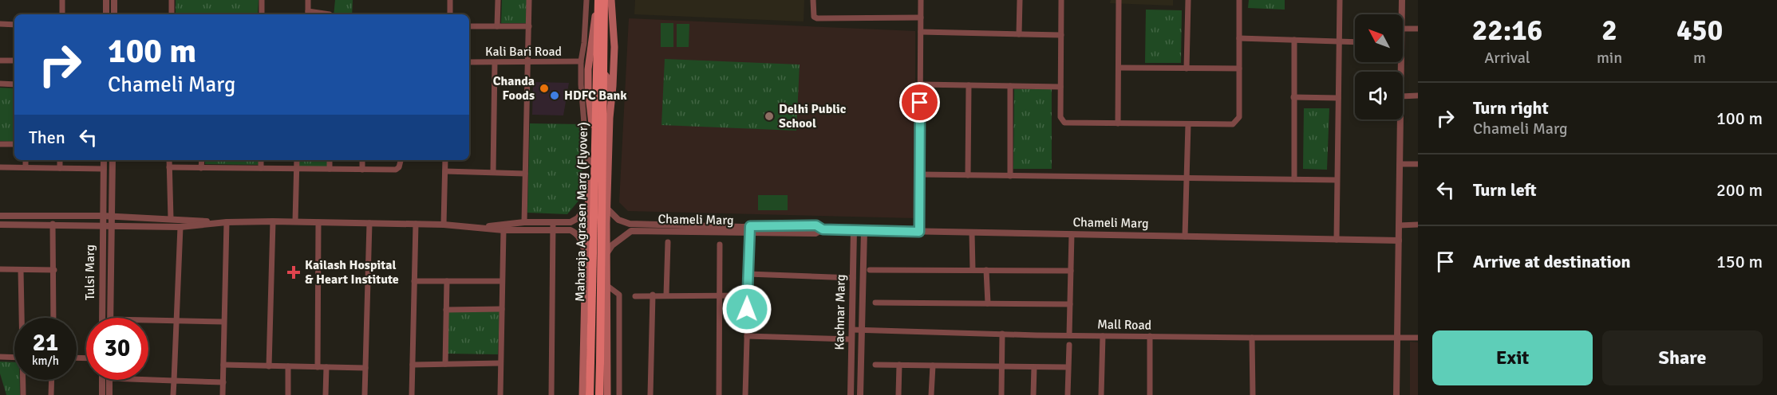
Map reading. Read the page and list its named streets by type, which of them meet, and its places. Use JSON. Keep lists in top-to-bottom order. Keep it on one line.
{"streets":{"main road":["Maharaja Agrasen Marg (Flyover)"],"street":["Kali Bari Road","Chameli Marg","Tulsi Marg","Kachnar Marg","Mall Road"]},"crossings":[["Chameli Marg","Kachnar Marg"],["Kachnar Marg","Mall Road"]],"places":{"other":["Chanda Foods","HDFC Bank","Delhi Public School"],"health":["Kailash Hospital & Heart Institute"]},"north":"top left","page":{"eta":["22:16","Arrival","2","min","450","m"],"turn":["100 m","Chameli Marg"],"list":[{"name":"Turn right","note":"Chameli Marg","value":"100 m"},{"name":"Turn left","value":"200 m"},{"name":"Arrive at destination","value":"150 m"}],"then":"Then","speed":"21 km/h","limit":"30","buttons":["Exit","Share"]}}
